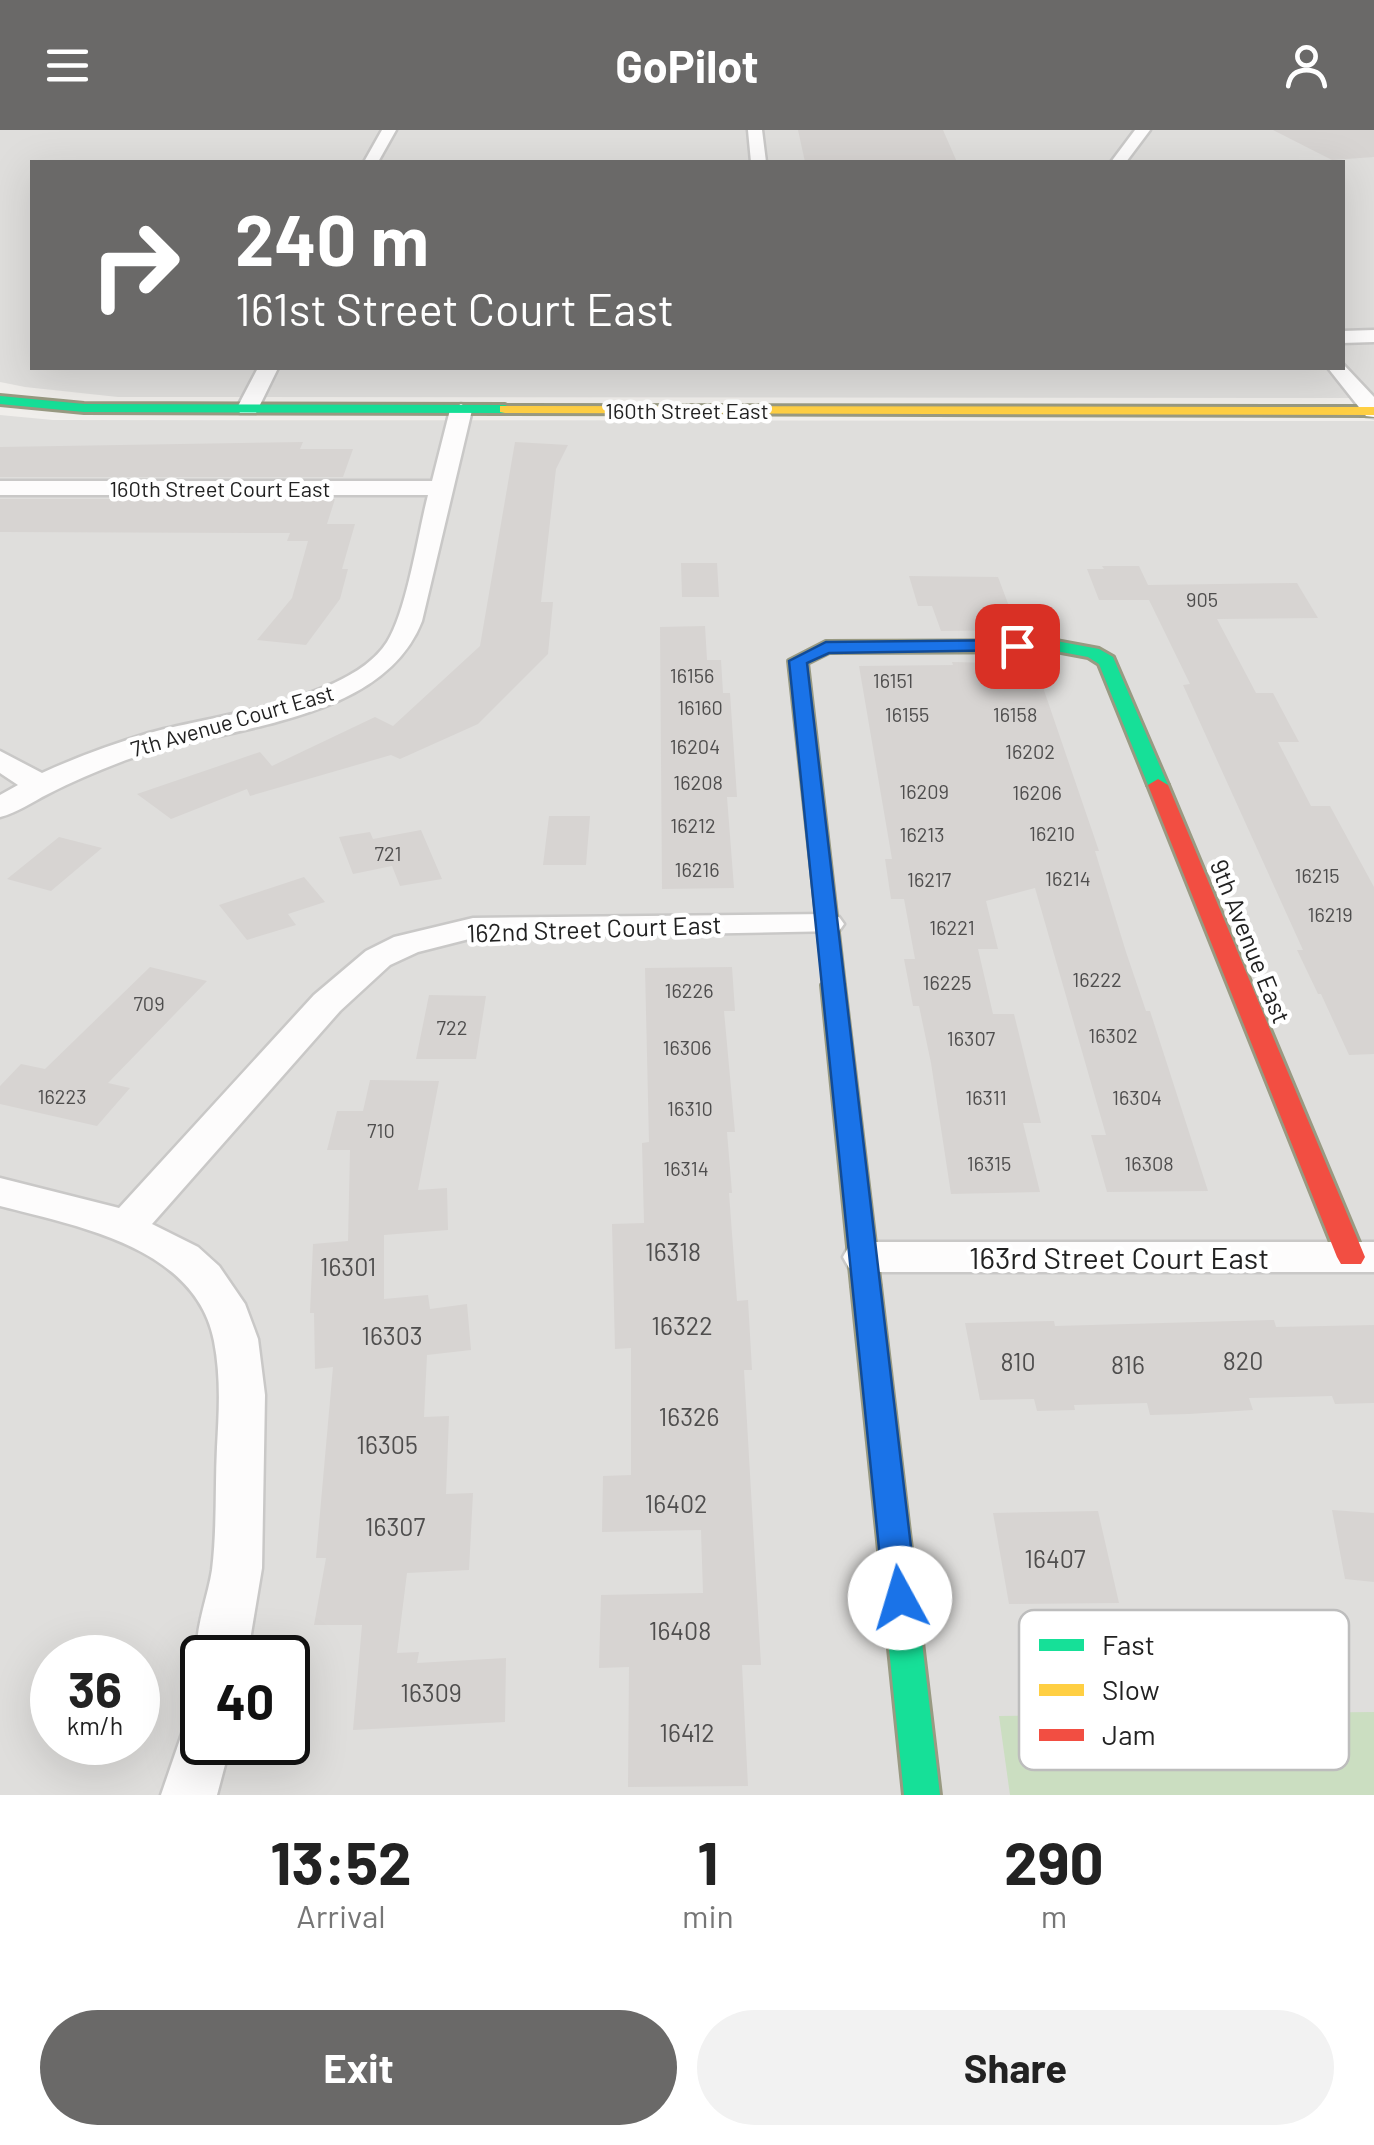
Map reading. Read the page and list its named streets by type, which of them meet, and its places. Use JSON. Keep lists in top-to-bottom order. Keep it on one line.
{"streets":{"street":["160th Street East","160th Street Court East","7th Avenue Court East","162nd Street Court East","9th Avenue East","163rd Street Court East"]},"crossings":[["160th Street East","7th Avenue Court East"],["160th Street Court East","7th Avenue Court East"],["162nd Street Court East","9th Avenue East"],["9th Avenue East","163rd Street Court East"]],"house_numbers":["905","16156","16151","16160","16155","16158","16204","16202","16208","16209","16206","16212","16210","16213","721","16216","16215","16214","16217","16219","16221","16222","16225","16226","709","722","16302","16307","16306","16223","16311","16304","16310","710","16315","16308","16314","16318","16301","16322","16303","820","810","816","16326","16305","16402","16307","16407","16408","16309","16412"],"legend":["Fast","Slow","Jam"],"page":{"header":"GoPilot","turn":["240 m","161st Street Court East"],"speed":"36 km/h","limit":"40","eta":["13:52","Arrival","1","min","290","m"],"buttons":["Exit","Share"]}}
